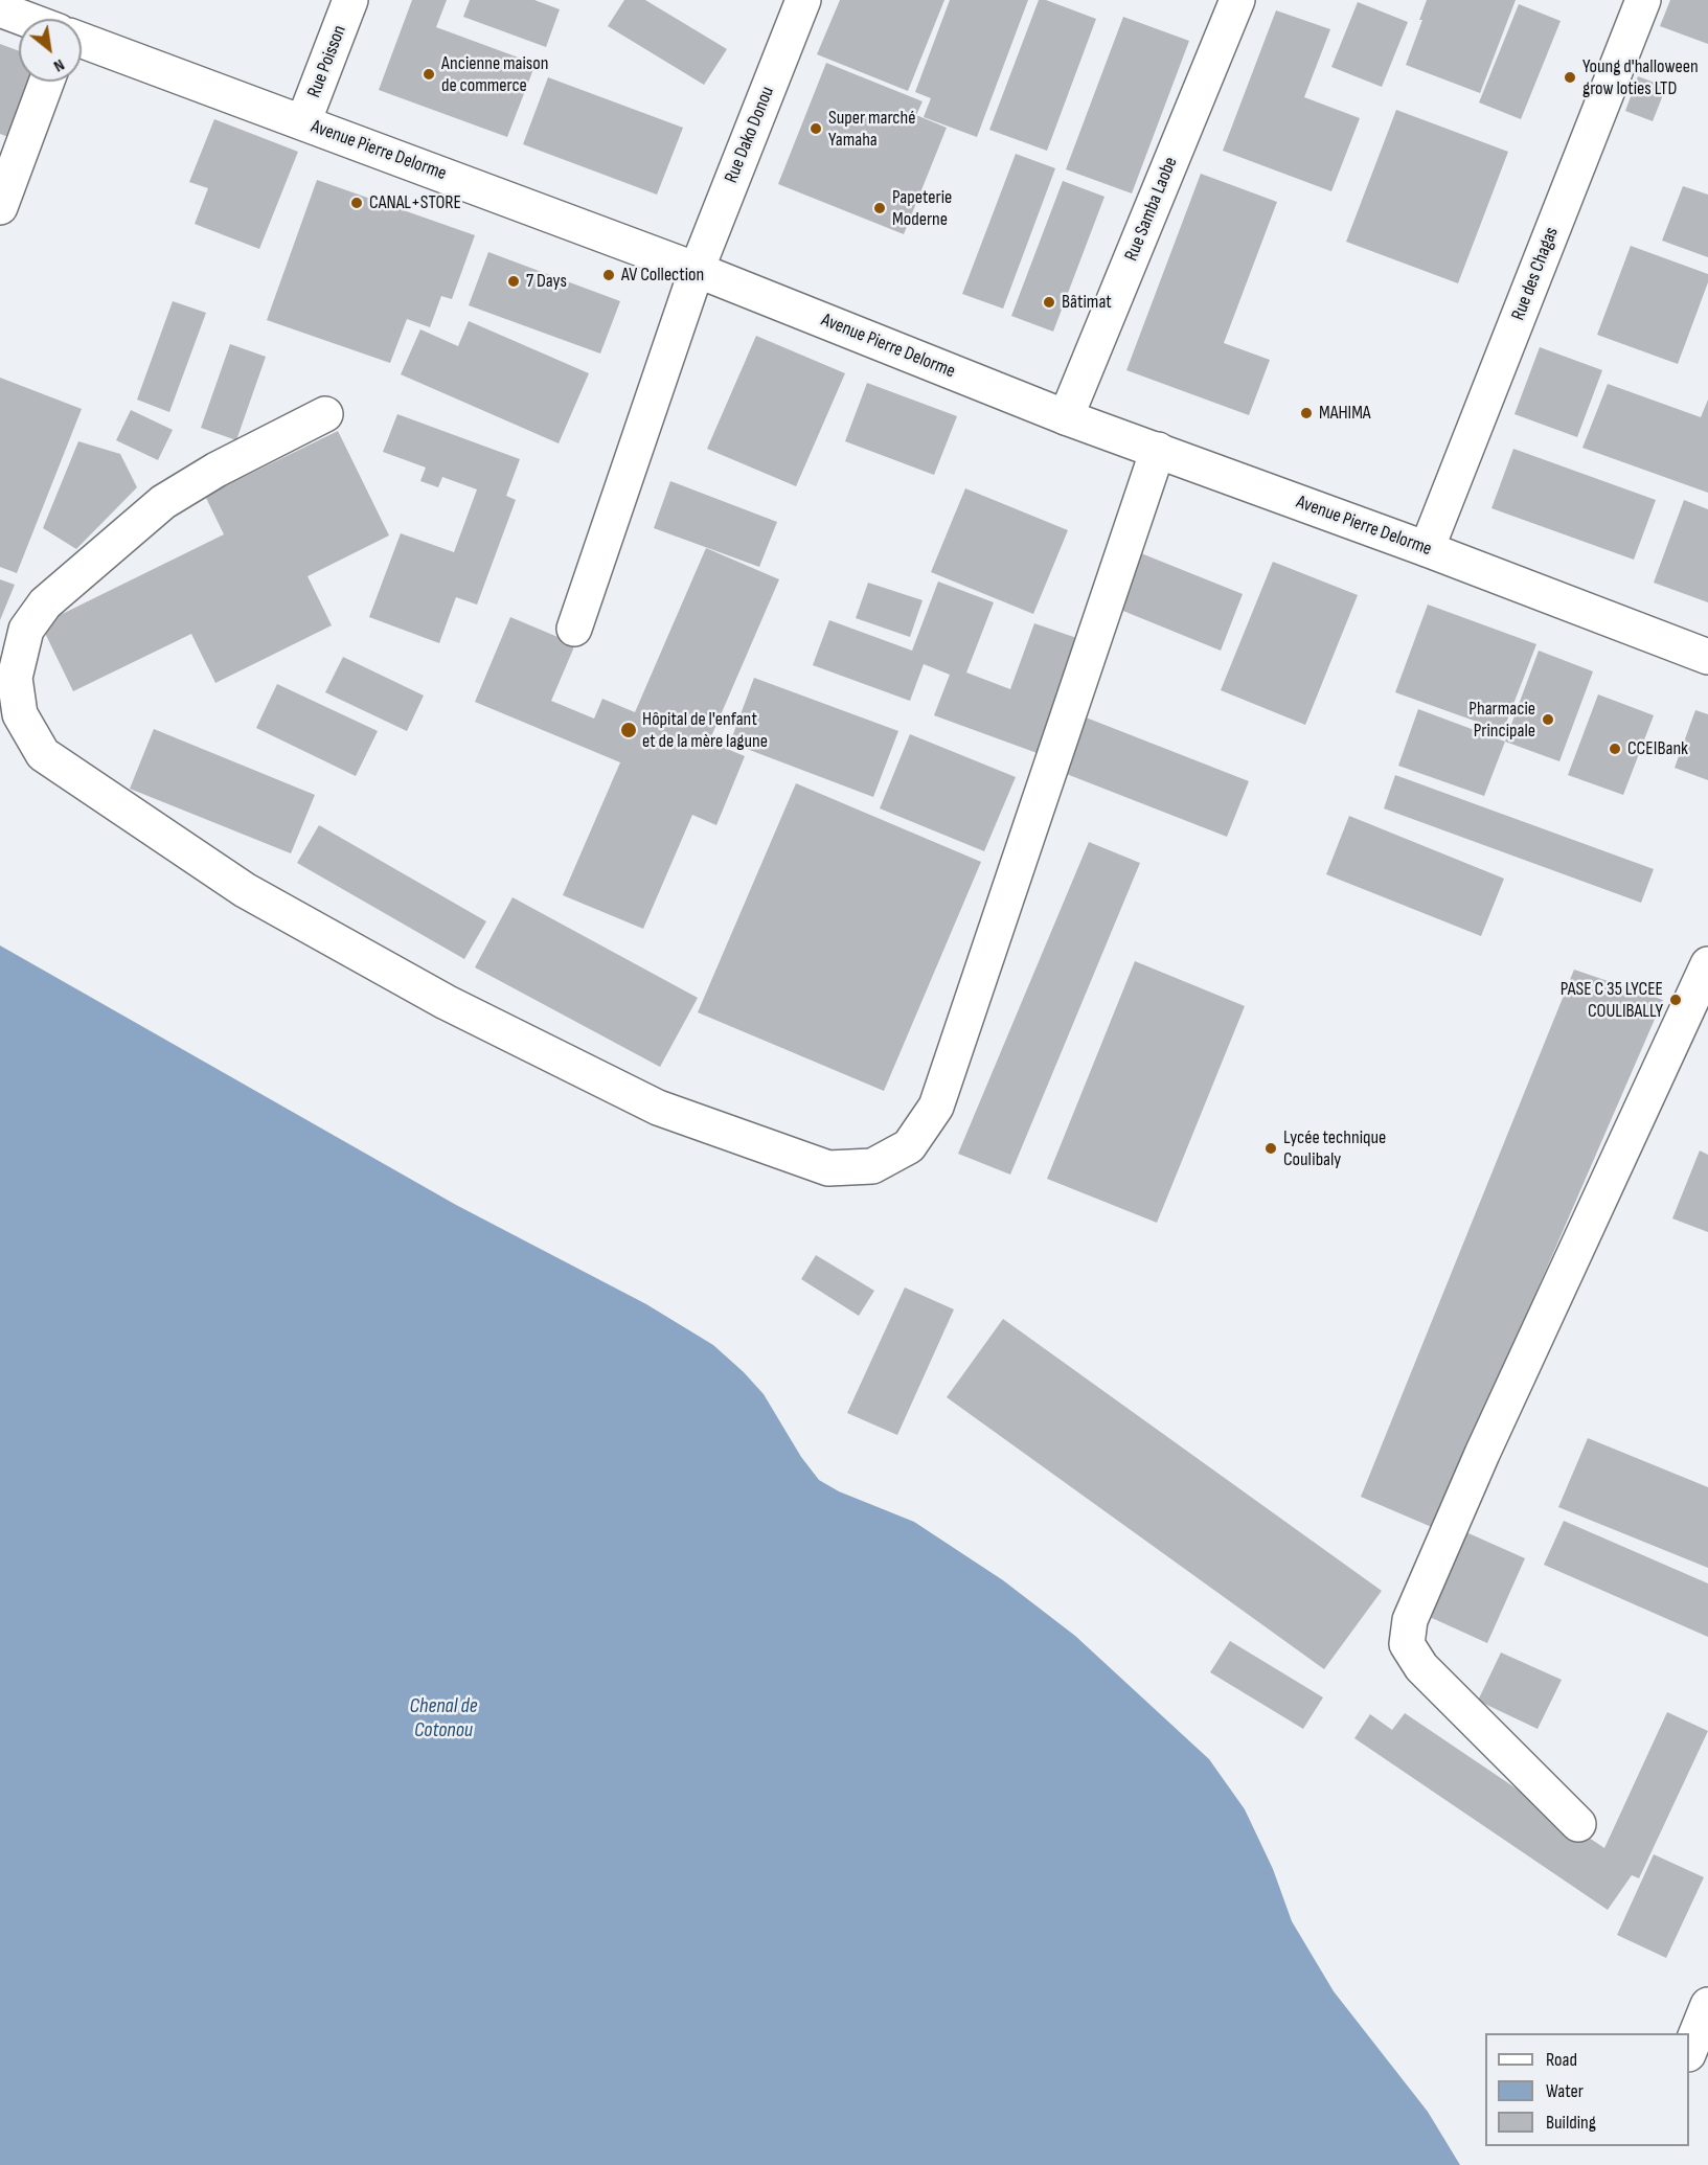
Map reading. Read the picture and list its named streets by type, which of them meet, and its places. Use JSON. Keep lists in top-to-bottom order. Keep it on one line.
{"streets":{"street":["Rue Poisson","Rue Dako Donou","Avenue Pierre Delorme","Rue Samba Laobe","Rue des Chagas"]},"crossings":[["Rue Poisson","Avenue Pierre Delorme"],["Rue Dako Donou","Avenue Pierre Delorme"],["Avenue Pierre Delorme","Rue Samba Laobe"],["Avenue Pierre Delorme","Rue des Chagas"]],"water":["Chenal de Cotonou"],"places":["Ancienne maison de commerce","Young d'halloween grow loties LTD","Super marché Yamaha","CANAL+STORE","Papeterie Moderne","AV Collection","7 Days","Bâtimat","MAHIMA","Pharmacie Principale","Hôpital de l'enfant et de la mère lagune","CCEIBank","PASE C 35 LYCEE COULIBALLY","Lycée technique Coulibaly"],"legend":["Road","Water","Building"],"north":"bottom right"}
